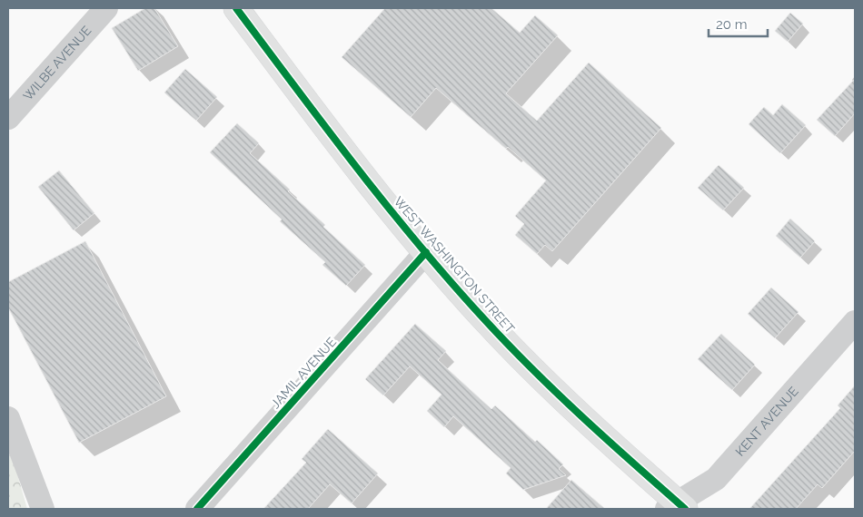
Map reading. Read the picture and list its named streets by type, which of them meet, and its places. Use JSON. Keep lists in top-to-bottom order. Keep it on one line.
{"streets":{"main road":["WEST WASHINGTON STREET"],"street":["WILBE AVENUE","JAMIL AVENUE","KENT AVENUE"]},"crossings":[["WEST WASHINGTON STREET","JAMIL AVENUE"],["WEST WASHINGTON STREET","KENT AVENUE"]],"scale_bar":"20 m"}
